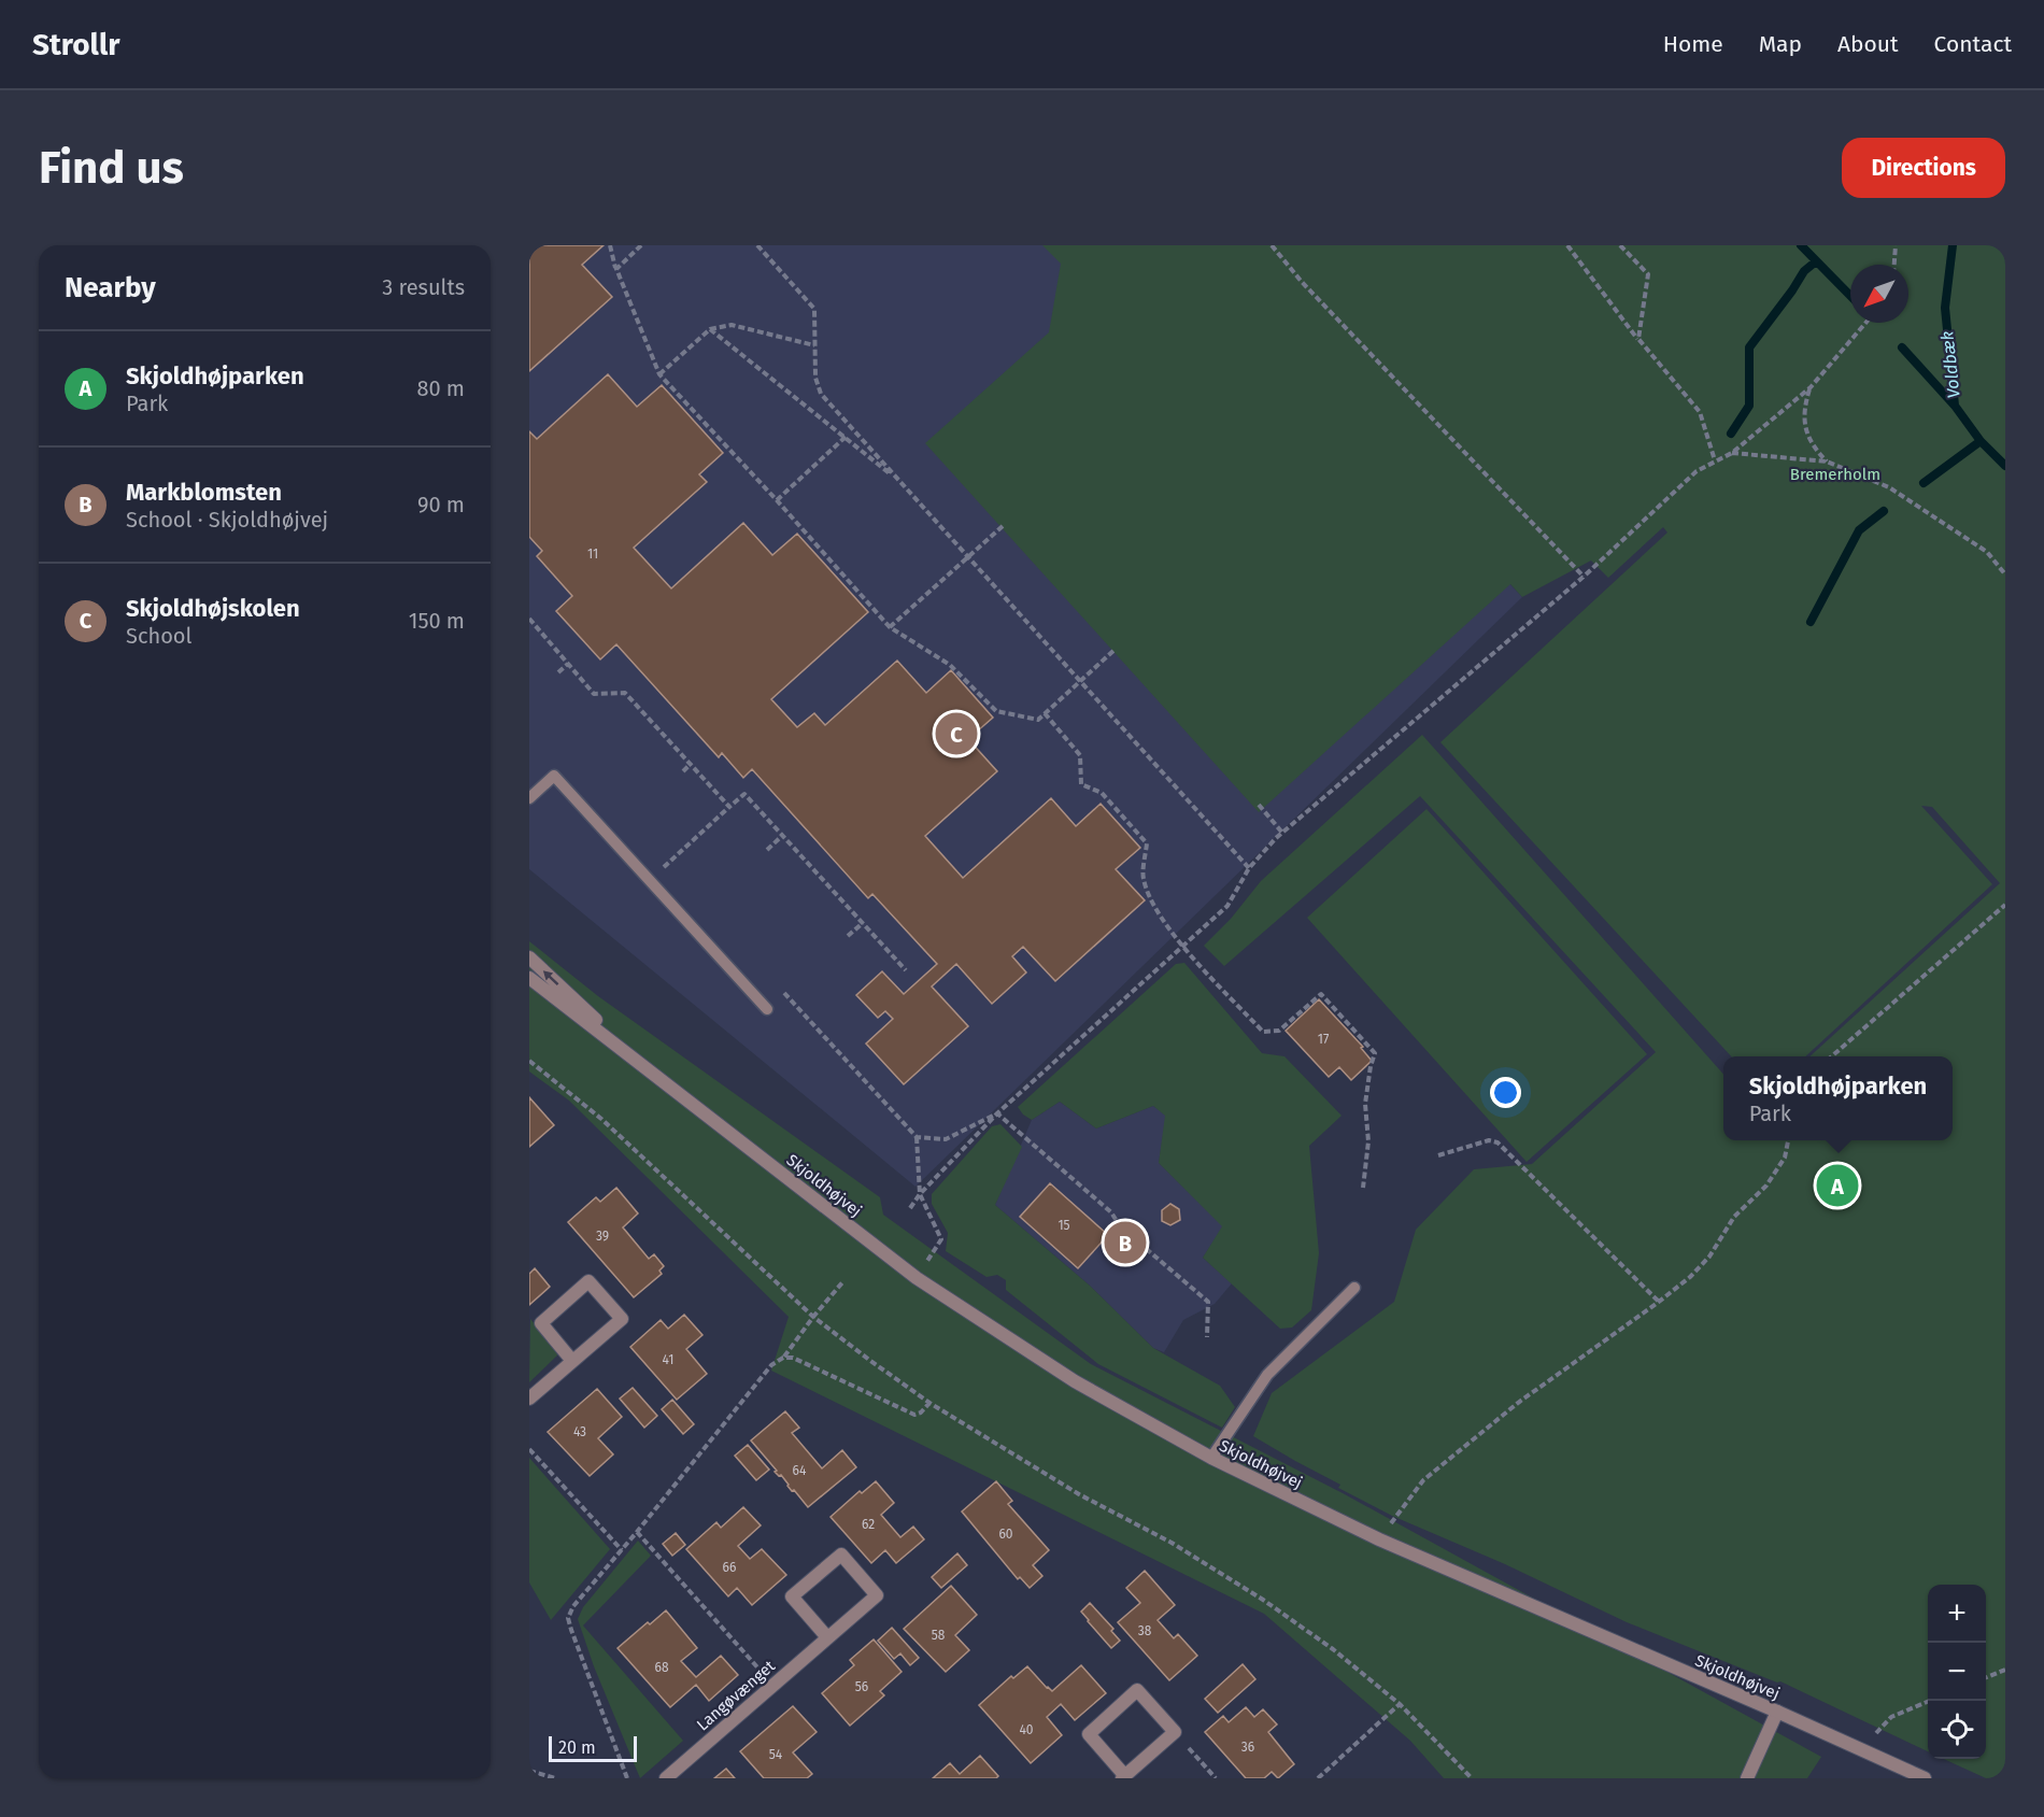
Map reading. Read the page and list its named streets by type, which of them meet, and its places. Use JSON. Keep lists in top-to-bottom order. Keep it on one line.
{"streets":{"street":["Skjoldhøjvej","Langøvænget"]},"water":["Voldbæk"],"parks":["Bremerholm"],"house_numbers":["11","17","15","39","41","43","64","62","60","66","38","58","68","56","40","36","54"],"scale_bar":"20 m","north":"bottom left","page":{"header":"Strollr","nav":["Home","Map","About","Contact"],"buttons":"Directions","title":"Find us","heading":["Nearby","3 results"],"list":[{"mark":"A","name":"Skjoldhøjparken","note":"Park","value":"80 m"},{"mark":"B","name":"Markblomsten","note":"School · Skjoldhøjvej","value":"90 m"},{"mark":"C","name":"Skjoldhøjskolen","note":"School","value":"150 m"}],"pins":["C","A","B"],"popup":["Skjoldhøjparken","Park"],"map_buttons":["+","−"],"scale":"20 m"}}
